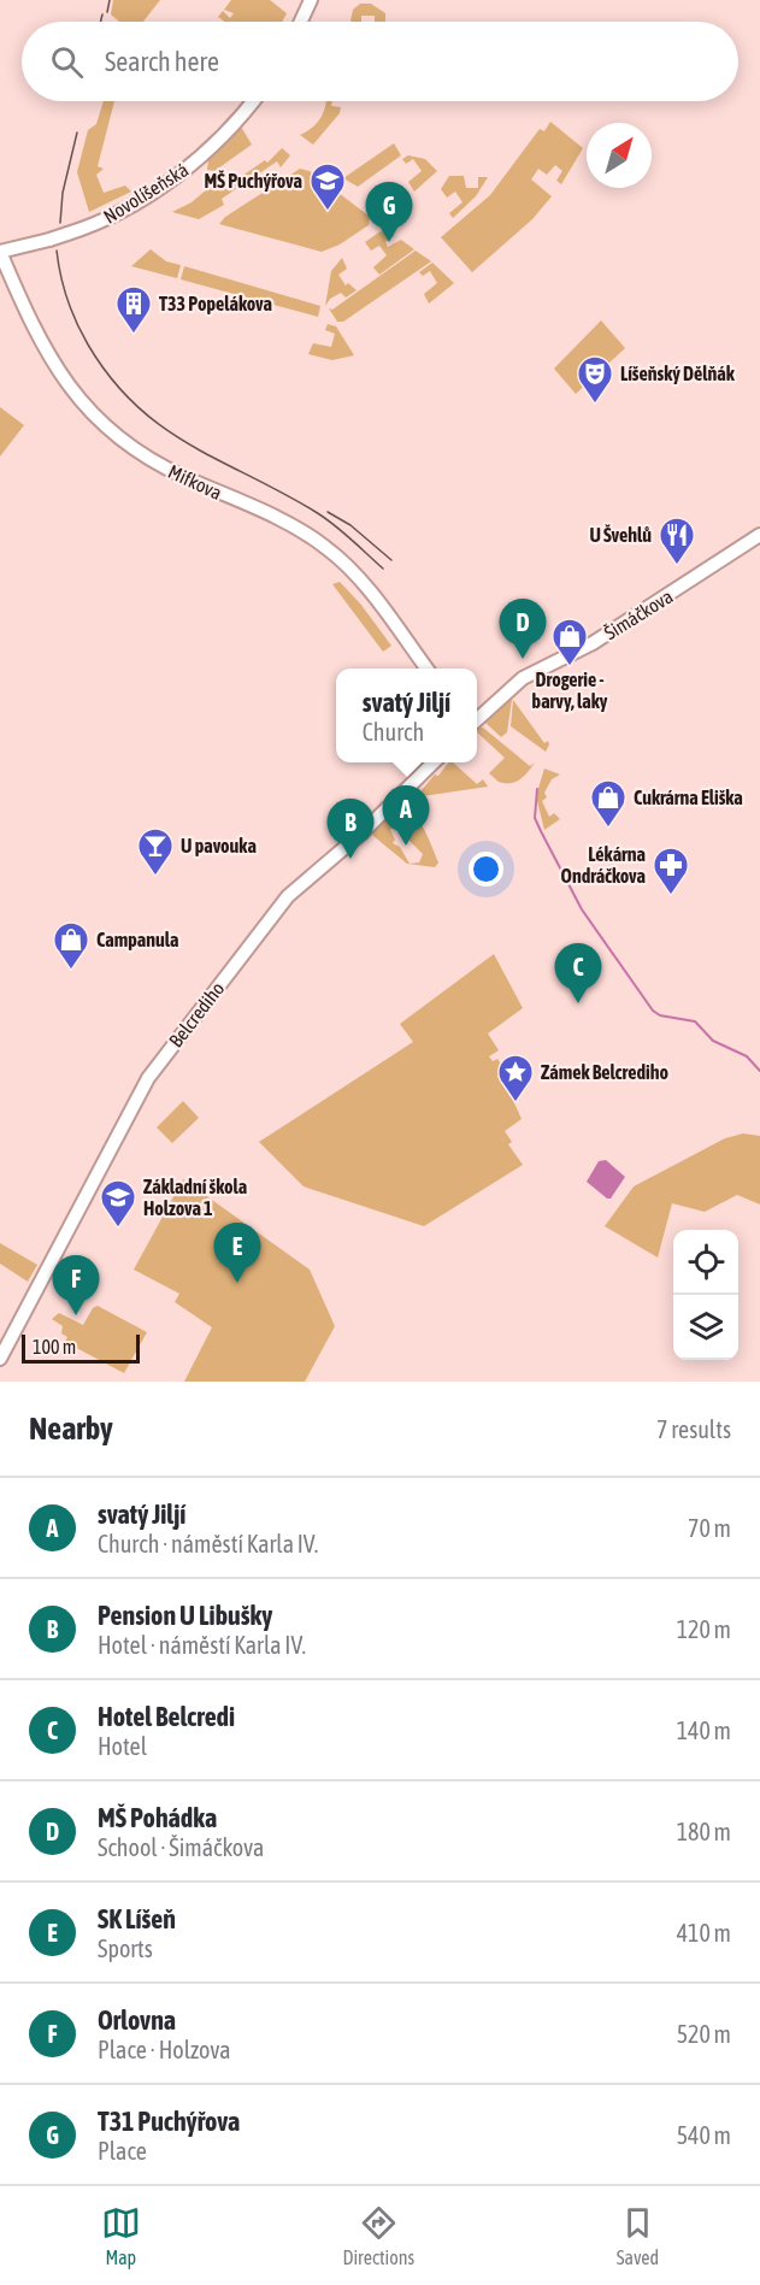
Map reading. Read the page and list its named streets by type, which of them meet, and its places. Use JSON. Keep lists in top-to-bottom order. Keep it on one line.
{"streets":{"street":["Novolíšeňská","Mifkova","Šimáčkova","Belcrediho"]},"crossings":[["Novolíšeňská","Mifkova"]],"places":{"school or university":["MŠ Puchýřova","Základní škola Holzova 1"],"building":["T33 Popelákova"],"theatre":["Líšeňský Dělňák"],"restaurant":["U Švehlů"],"shop":["Drogerie - barvy, laky","Cukrárna Eliška","Campanula"],"bar":["U pavouka"],"pharmacy":["Lékárna Ondráčkova"],"place":["Zámek Belcrediho"]},"scale_bar":"100 m","north":"top right","page":{"search":"Search here","pins":["G","D","A","B","C","E","F"],"popup":["svatý Jiljí","Church"],"scale":"100 m","heading":["Nearby","7 results"],"list":[{"mark":"A","name":"svatý Jiljí","note":"Church · náměstí Karla IV.","value":"70 m"},{"mark":"B","name":"Pension U Libušky","note":"Hotel · náměstí Karla IV.","value":"120 m"},{"mark":"C","name":"Hotel Belcredi","note":"Hotel","value":"140 m"},{"mark":"D","name":"MŠ Pohádka","note":"School · Šimáčkova","value":"180 m"},{"mark":"E","name":"SK Líšeň","note":"Sports","value":"410 m"},{"mark":"F","name":"Orlovna","note":"Place · Holzova","value":"520 m"},{"mark":"G","name":"T31 Puchýřova","note":"Place","value":"540 m"}],"nav":["Map","Directions","Saved"]}}
